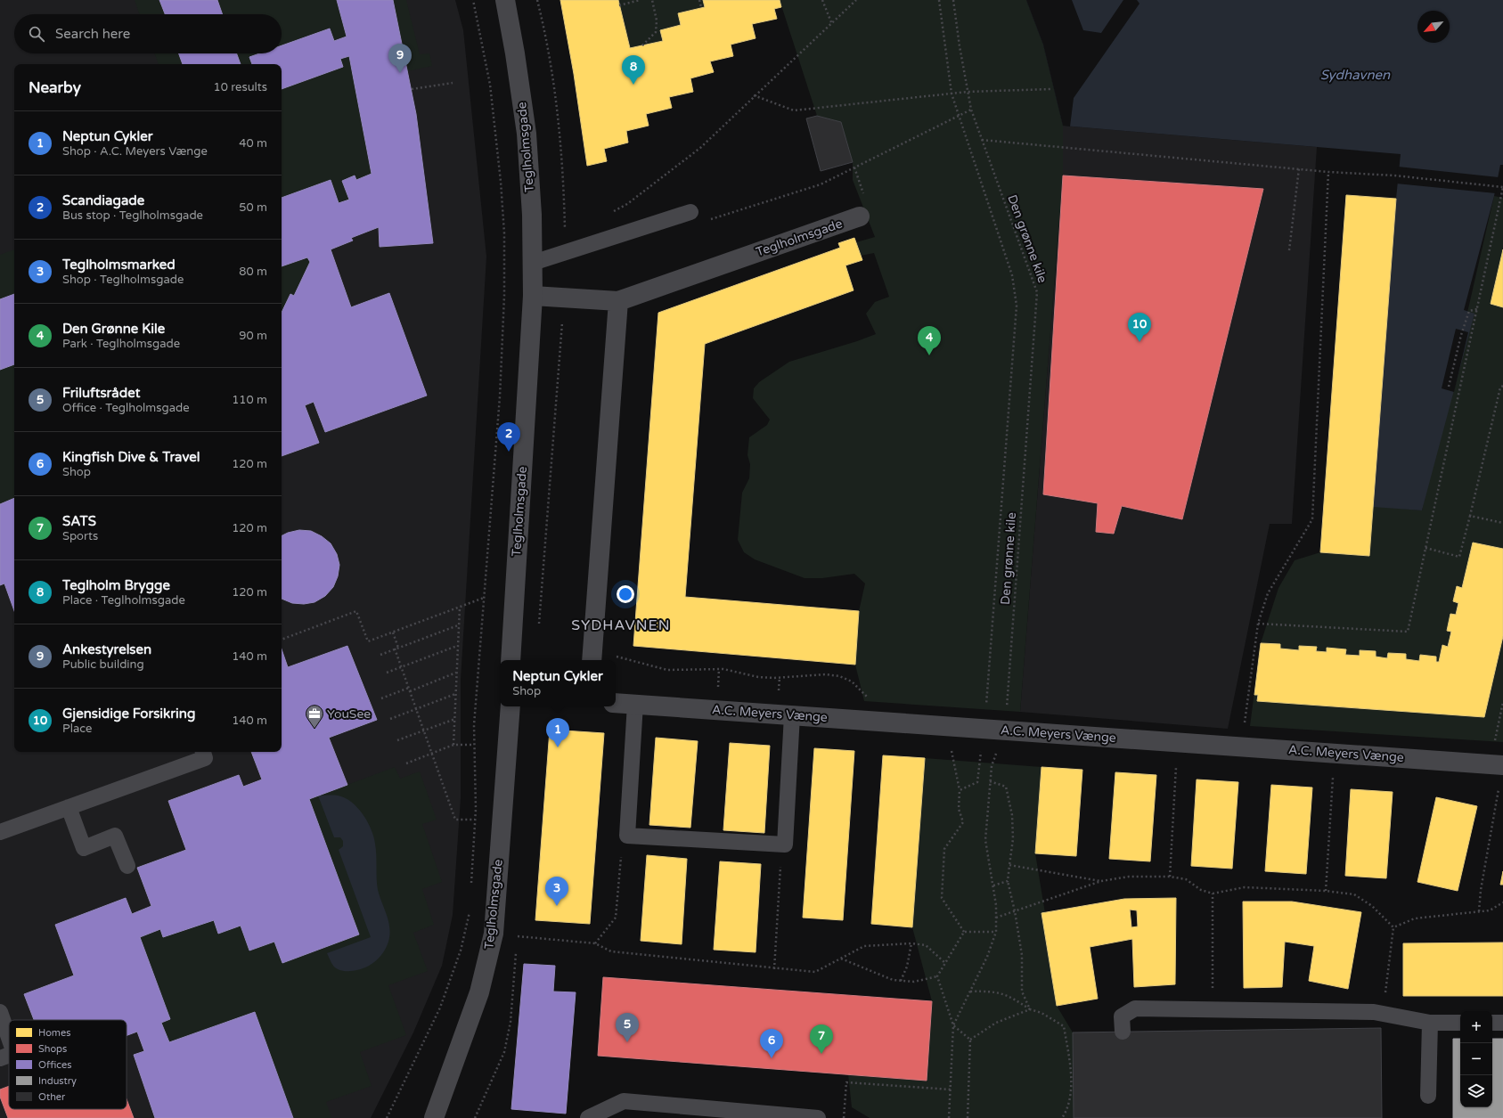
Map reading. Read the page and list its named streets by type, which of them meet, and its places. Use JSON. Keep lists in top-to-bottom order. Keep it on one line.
{"streets":{"street":["Teglholmsgade","A.C. Meyers Vænge"],"path":["Den grønne kile"]},"crossings":[["Den grønne kile","A.C. Meyers Vænge"]],"districts":["SYDHAVNEN"],"water":["Sydhavnen"],"places":{"office":["YouSee"]},"legend":["Homes","Shops","Offices","Industry","Other"],"north":"bottom left","page":{"search":"Search here","pins":["9","8","10","4","2","1","3","5","7","6"],"heading":["Nearby","10 results"],"list":[{"mark":"1","name":"Neptun Cykler","note":"Shop · A.C. Meyers Vænge","value":"40 m"},{"mark":"2","name":"Scandiagade","note":"Bus stop · Teglholmsgade","value":"50 m"},{"mark":"3","name":"Teglholmsmarked","note":"Shop · Teglholmsgade","value":"80 m"},{"mark":"4","name":"Den Grønne Kile","note":"Park · Teglholmsgade","value":"90 m"},{"mark":"5","name":"Friluftsrådet","note":"Office · Teglholmsgade","value":"110 m"},{"mark":"6","name":"Kingfish Dive & Travel","note":"Shop","value":"120 m"},{"mark":"7","name":"SATS","note":"Sports","value":"120 m"},{"mark":"8","name":"Teglholm Brygge","note":"Place · Teglholmsgade","value":"120 m"},{"mark":"9","name":"Ankestyrelsen","note":"Public building","value":"140 m"},{"mark":"10","name":"Gjensidige Forsikring","note":"Place","value":"140 m"}],"popup":["Neptun Cykler","Shop"],"map_buttons":["+","−"]}}
